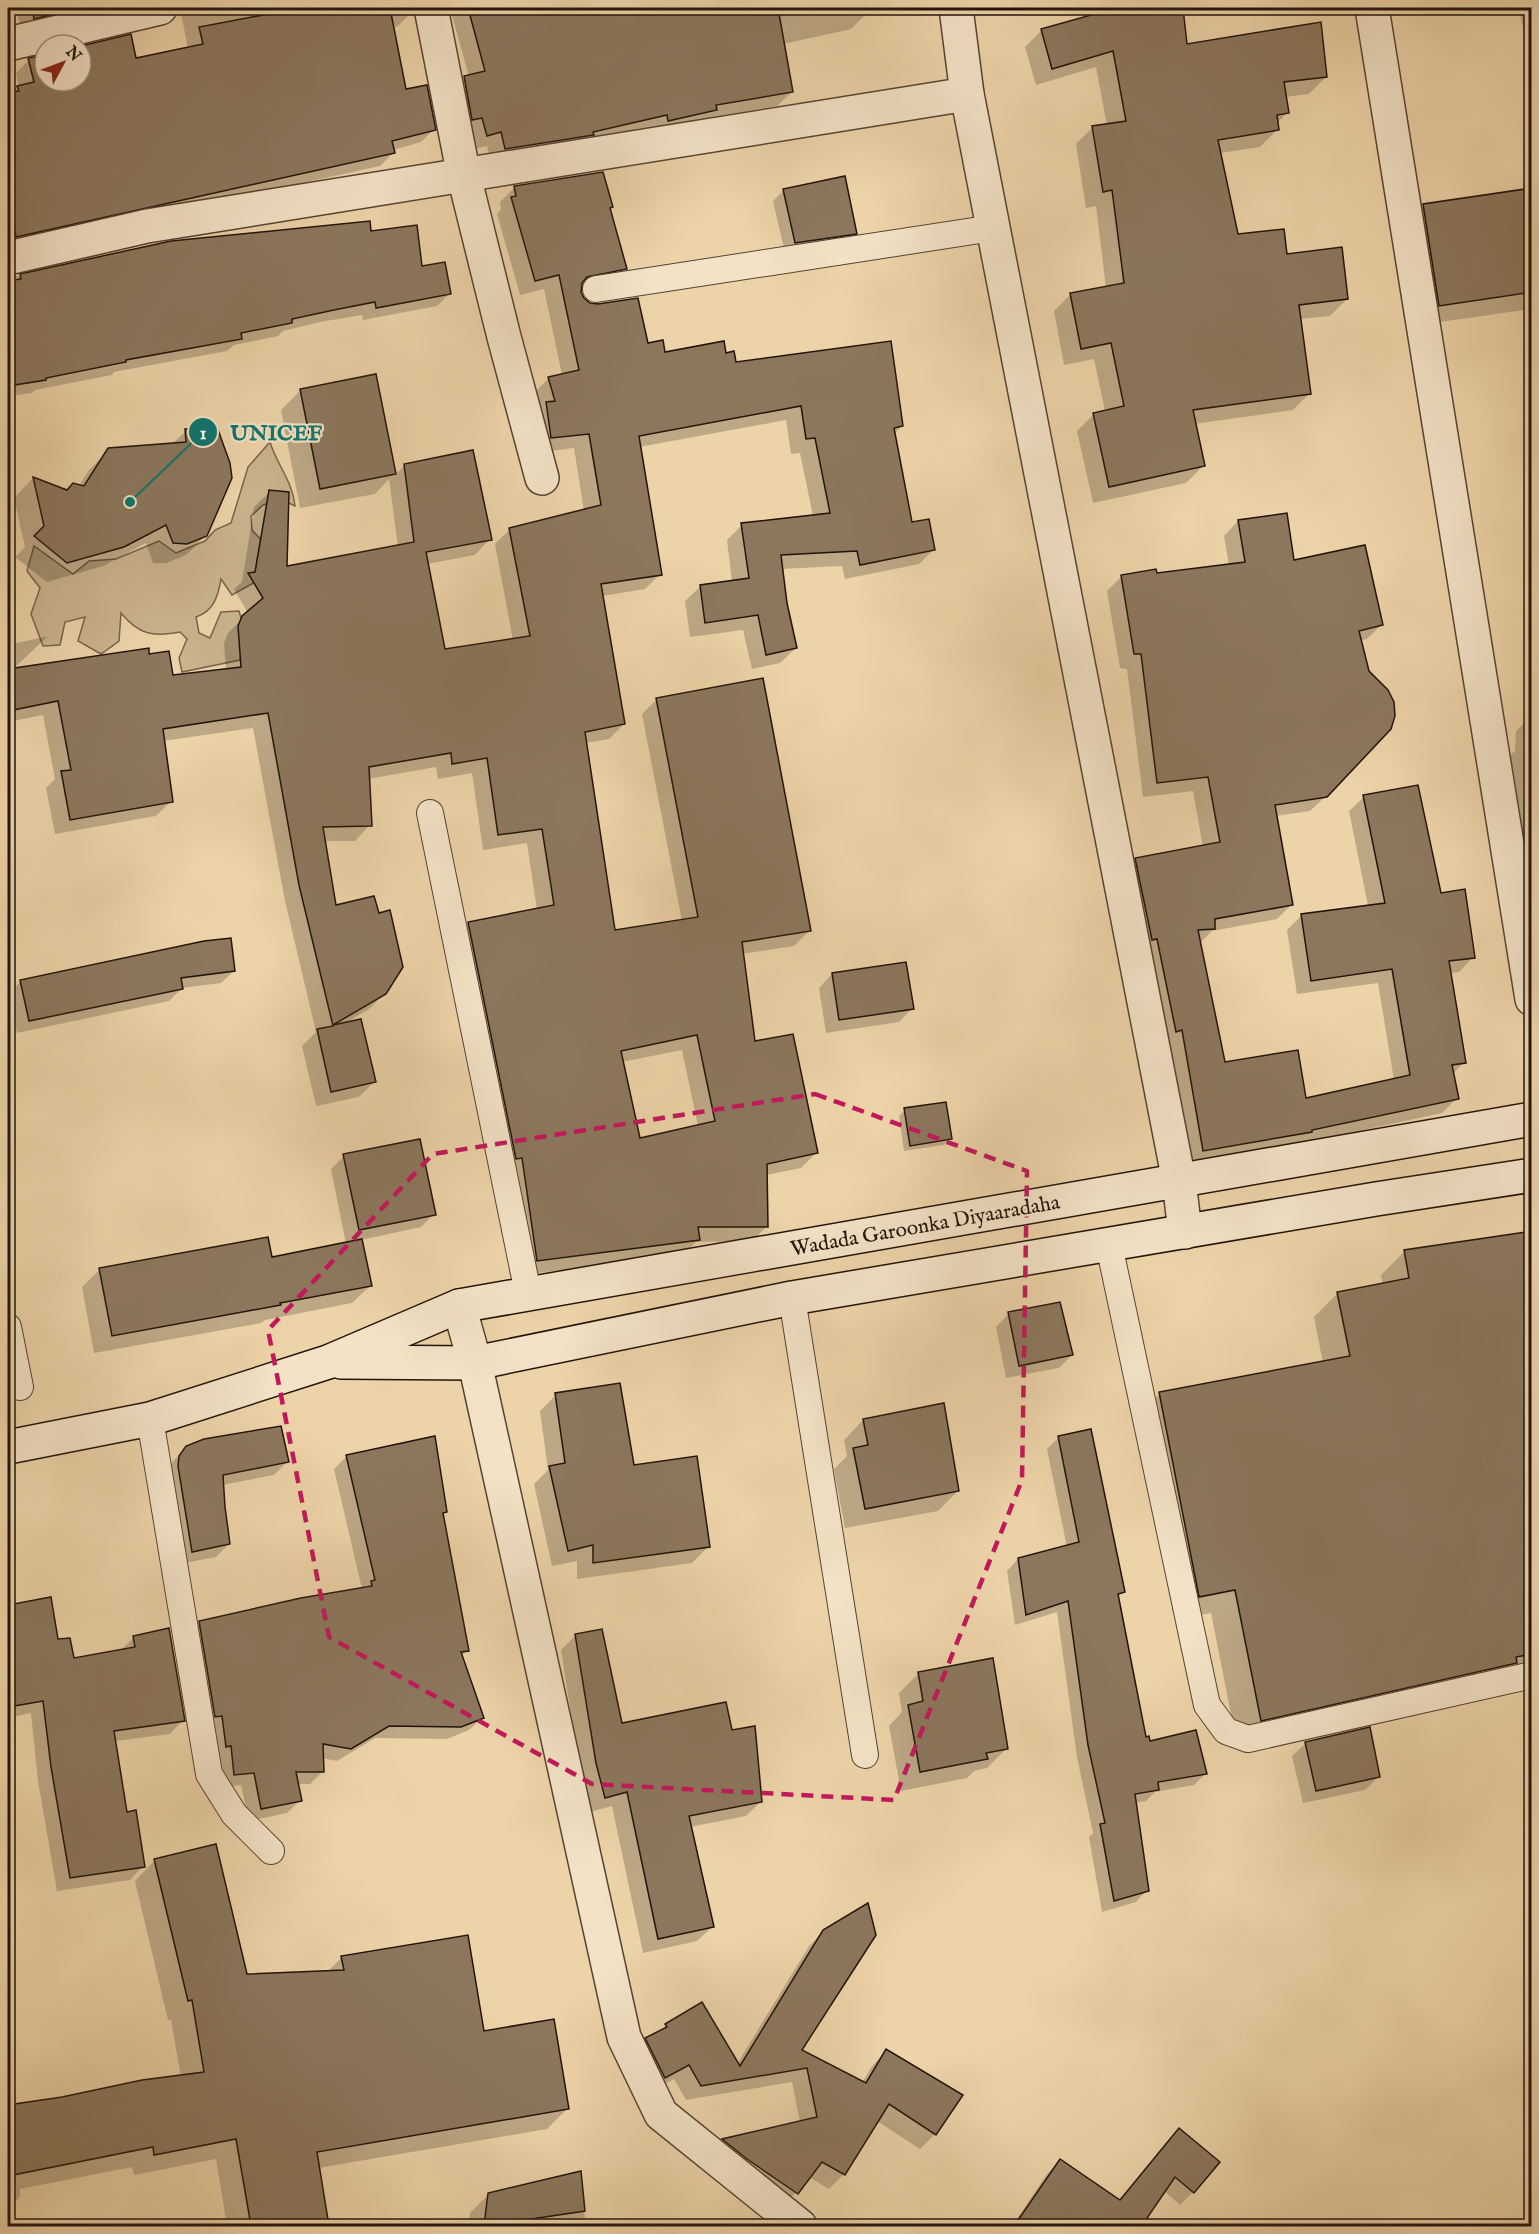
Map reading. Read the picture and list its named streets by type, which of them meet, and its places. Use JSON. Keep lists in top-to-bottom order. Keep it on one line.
{"streets":{"street":["Wadada Garoonka Diyaaradaha"]},"places":["UNICEF"],"north":"top right"}
